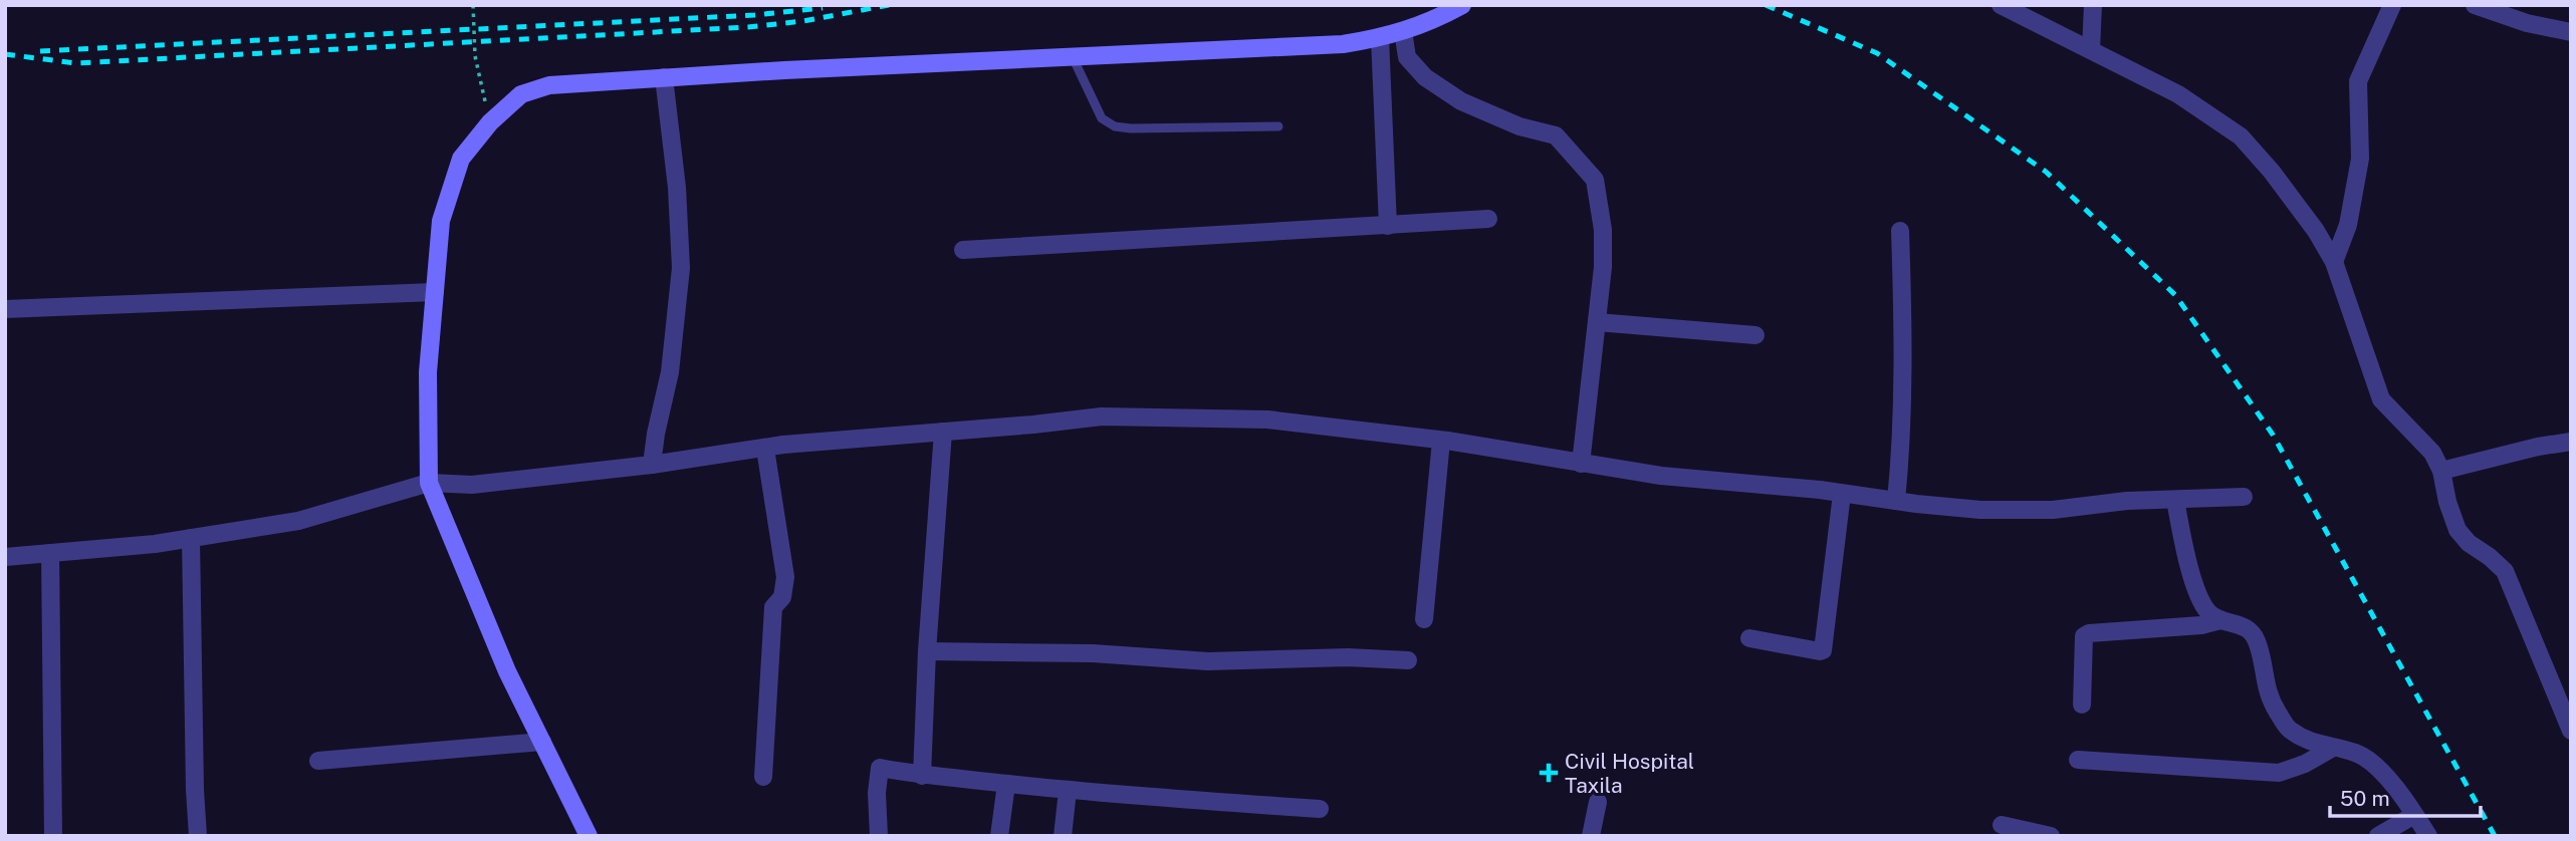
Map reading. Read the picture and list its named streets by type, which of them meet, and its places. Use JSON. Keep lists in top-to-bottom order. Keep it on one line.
{"places":{"health":["Civil Hospital Taxila"]},"scale_bar":"50 m"}
